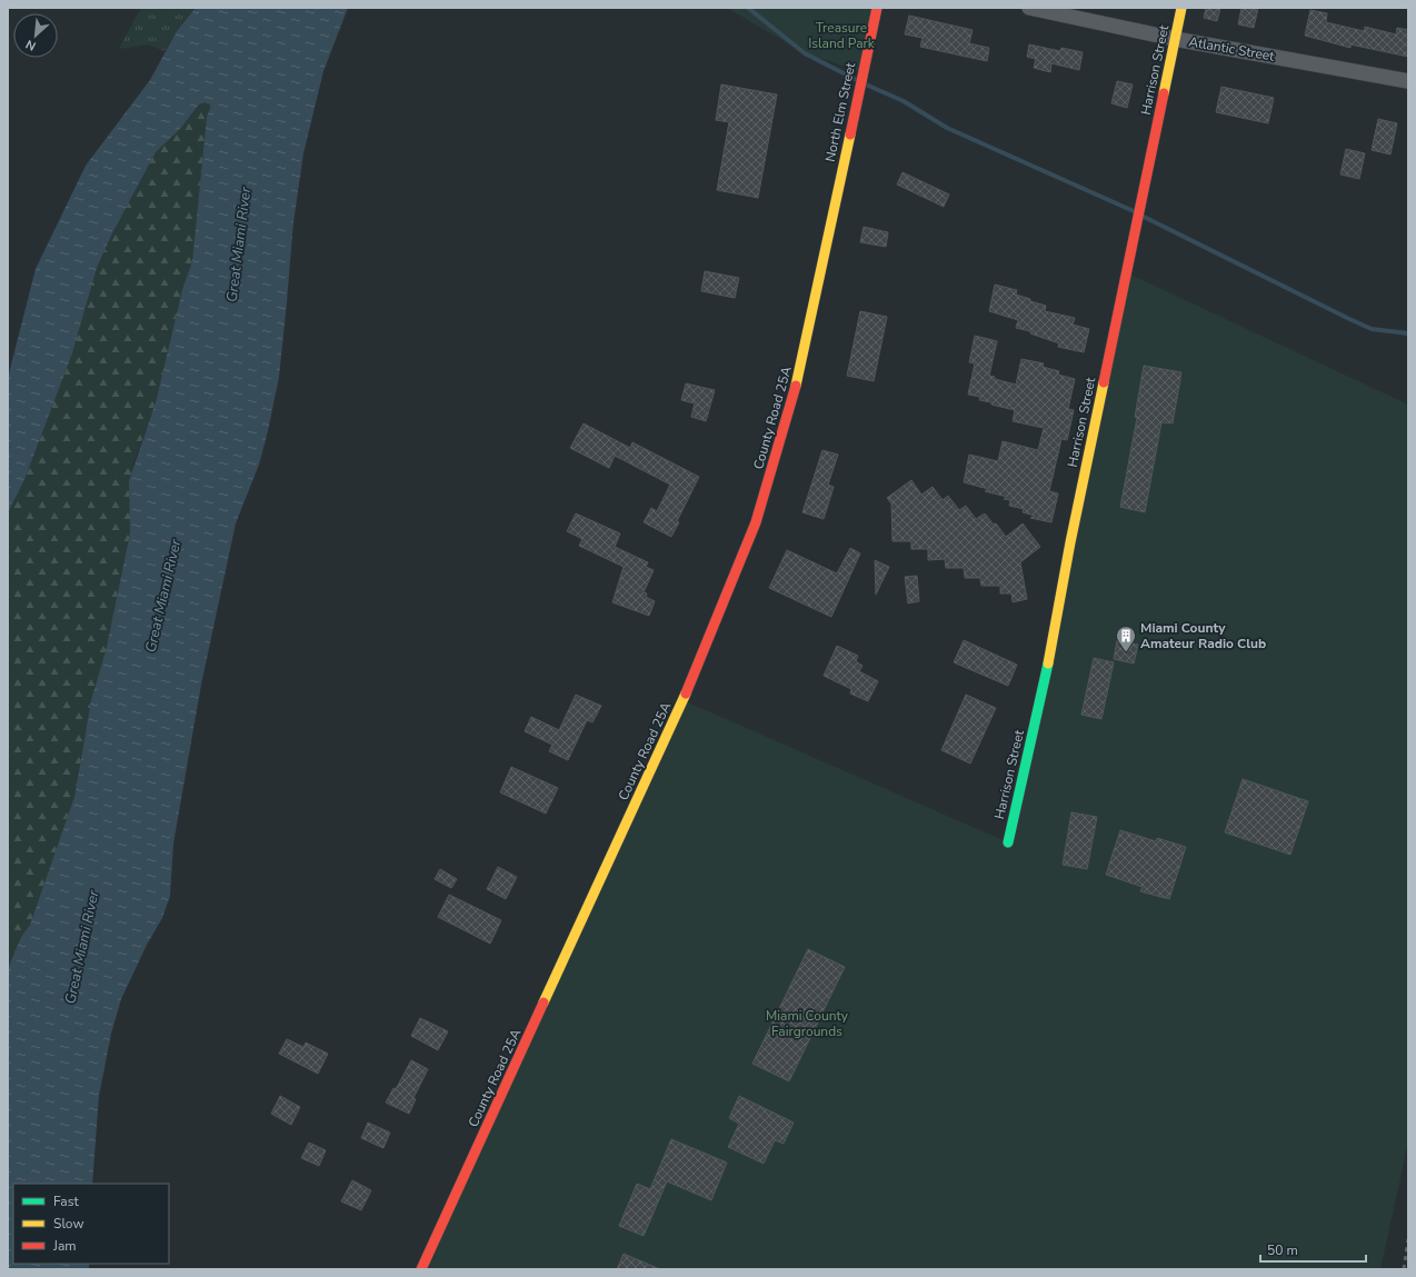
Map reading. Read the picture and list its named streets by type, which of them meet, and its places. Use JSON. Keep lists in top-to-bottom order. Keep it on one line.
{"streets":{"main road":["Harrison Street","North Elm Street","County Road 25A"],"street":["Atlantic Street"]},"crossings":[["Atlantic Street","Harrison Street"],["North Elm Street","County Road 25A"]],"water":["Great Miami River"],"parks":["Treasure Island Park","Miami County Fairgrounds"],"places":{"building":["Miami County Amateur Radio Club"]},"legend":["Fast","Slow","Jam"],"scale_bar":"50 m","north":"bottom left"}
